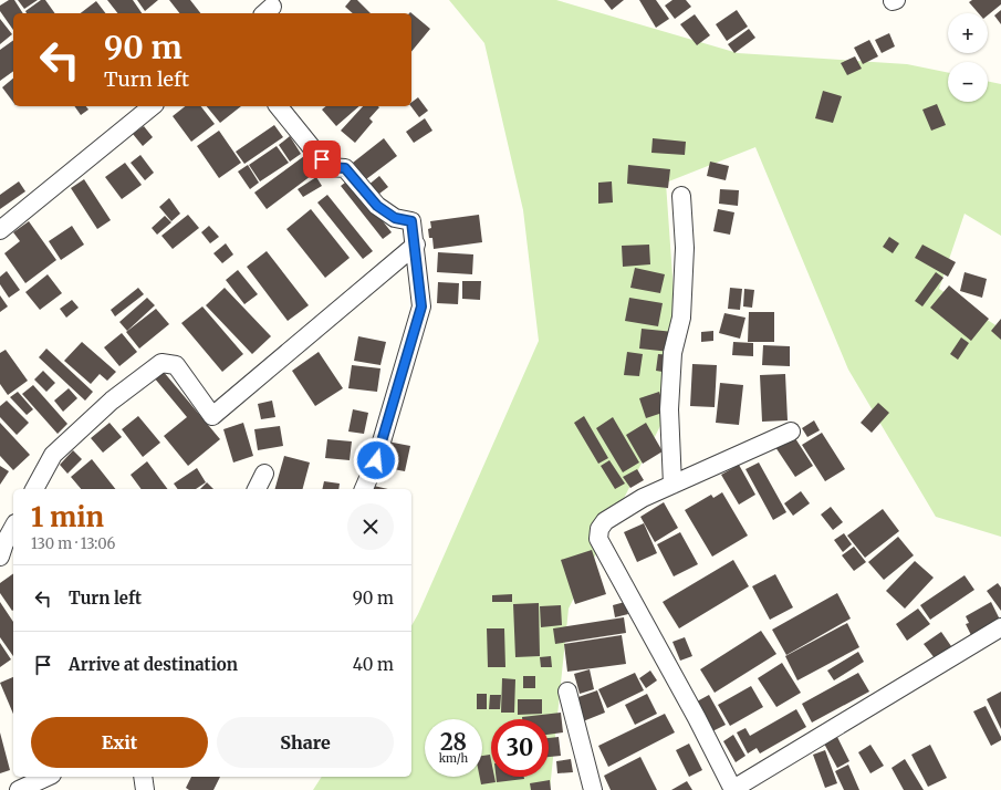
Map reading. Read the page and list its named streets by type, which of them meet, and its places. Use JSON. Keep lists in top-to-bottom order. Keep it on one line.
{"page":{"map_buttons":["+","−"],"turn":["90 m","Turn left"],"heading":["1 min","130 m · 13:06"],"list":[{"name":"Turn left","value":"90 m"},{"name":"Arrive at destination","value":"40 m"}],"buttons":["Exit","Share"],"speed":"28 km/h","limit":"30"}}
